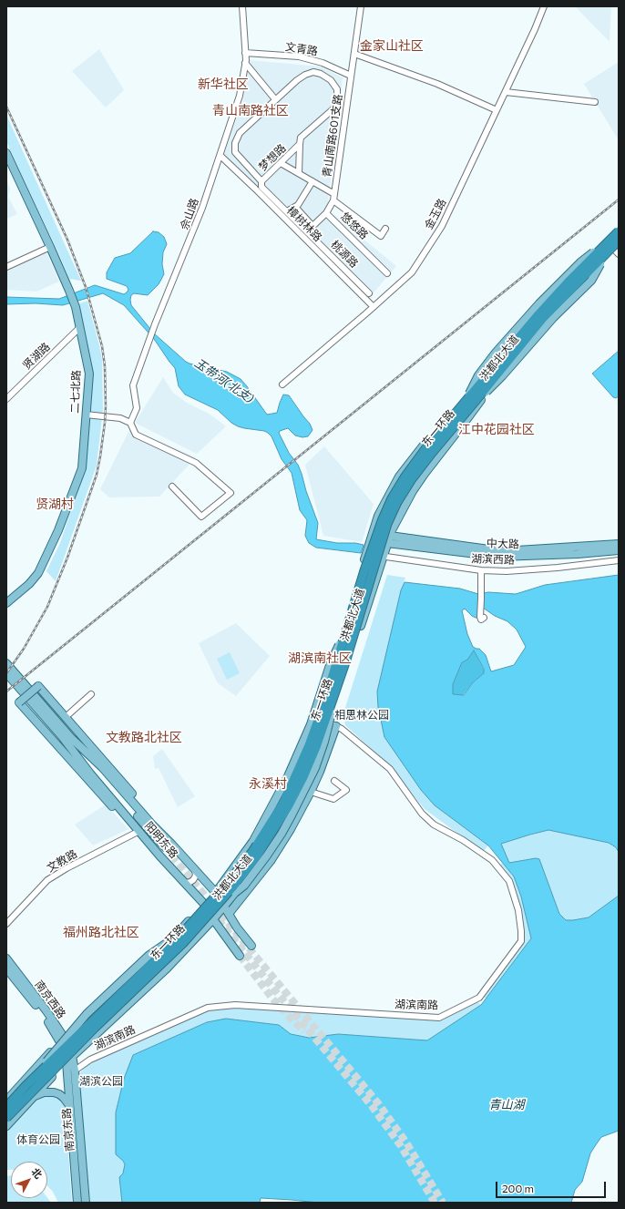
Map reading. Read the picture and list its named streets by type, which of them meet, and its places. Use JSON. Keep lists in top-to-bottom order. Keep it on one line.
{"streets":{"highway":["东一环路"],"main road":["洪都北大道","二七北路","中大路","阳明东路","南京西路","南京东路"],"street":["文青路","青山南路601支路","梦想路","佘山路","金玉路","樟树林路","悠悠路","桃源路","贤湖路","湖滨西路","文教路","湖滨南路"]},"crossings":[["文青路","青山南路601支路"],["文青路","佘山路"],["梦想路","桃源路"],["佘山路","樟树林路"],["金玉路","樟树林路"],["悠悠路","桃源路"],["贤湖路","二七北路"],["洪都北大道","中大路"],["洪都北大道","湖滨西路"],["洪都北大道","阳明东路"],["洪都北大道","南京西路"],["洪都北大道","湖滨南路"],["洪都北大道","南京东路"],["阳明东路","文教路"],["南京西路","南京东路"],["湖滨南路","南京东路"]],"districts":["金家山社区","新华社区","青山南路社区","江中花园社区","贤湖村","湖滨南社区","文教路北社区","永溪村","福州路北社区"],"water":["玉带河(北支)","青山湖"],"parks":["相思林公园","湖滨公园","体育公园"],"scale_bar":"200 m","north":"top right"}
